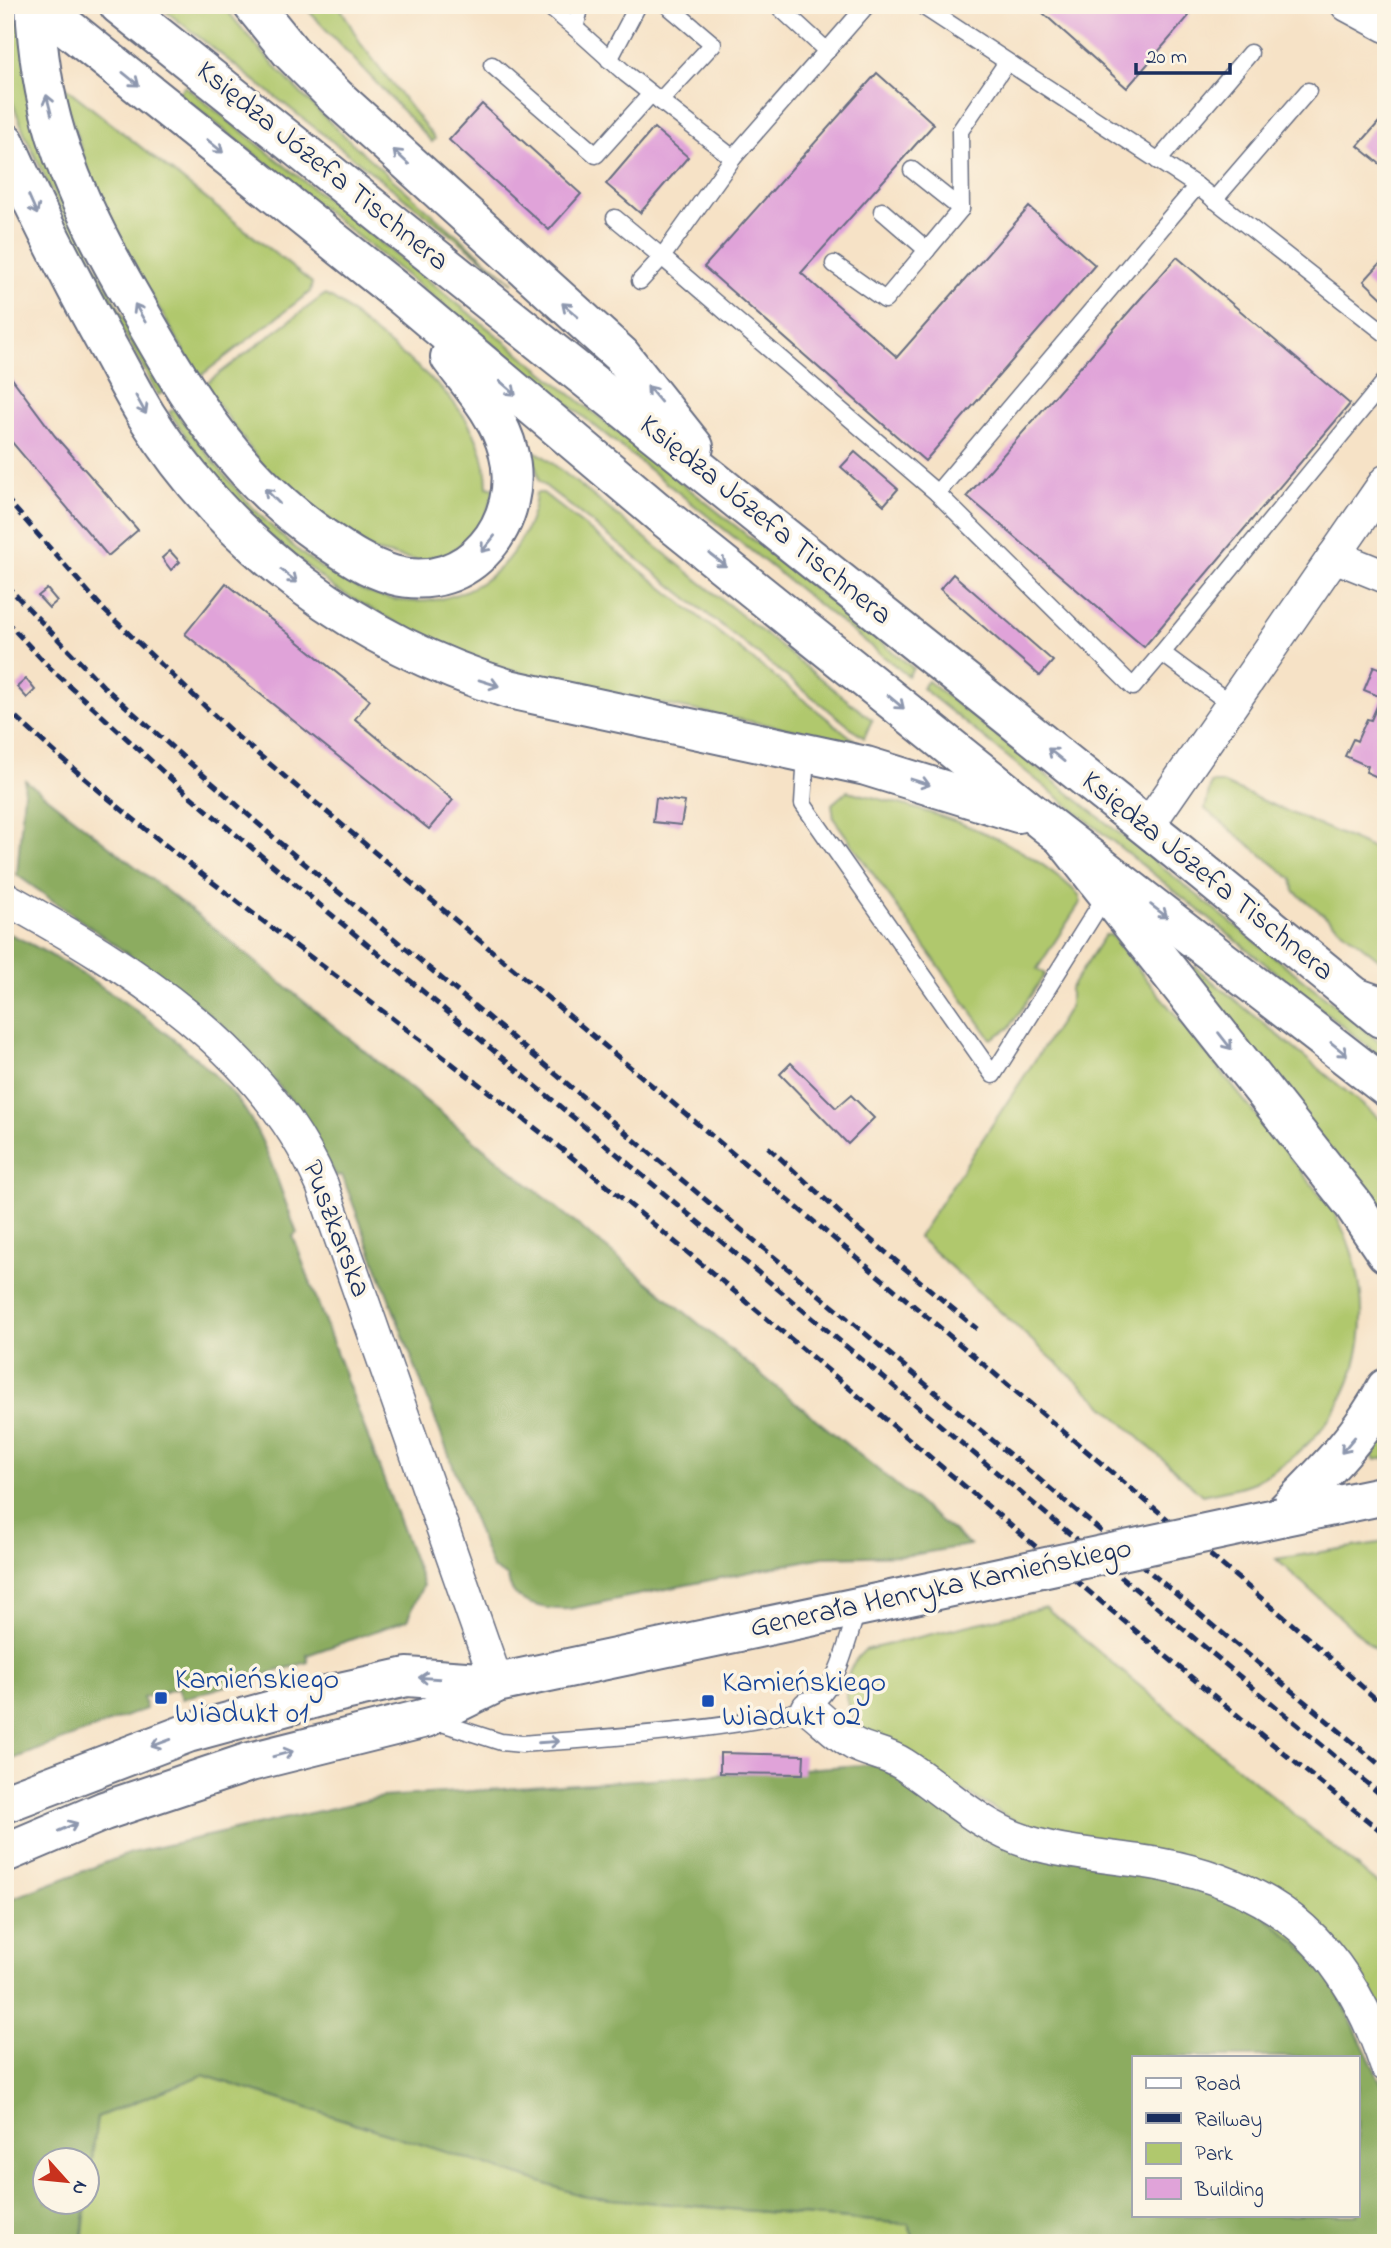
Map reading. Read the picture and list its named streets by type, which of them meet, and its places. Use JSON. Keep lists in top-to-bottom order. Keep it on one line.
{"streets":{"main road":["Księdza Józefa Tischnera","Generała Henryka Kamieńskiego"],"street":["Puszkarska"]},"crossings":[["Puszkarska","Generała Henryka Kamieńskiego"]],"places":{"transit":["Kamieńskiego Wiadukt 01","Kamieńskiego Wiadukt 02"]},"legend":["Road","Railway","Park","Building"],"scale_bar":"20 m","north":"bottom right"}
